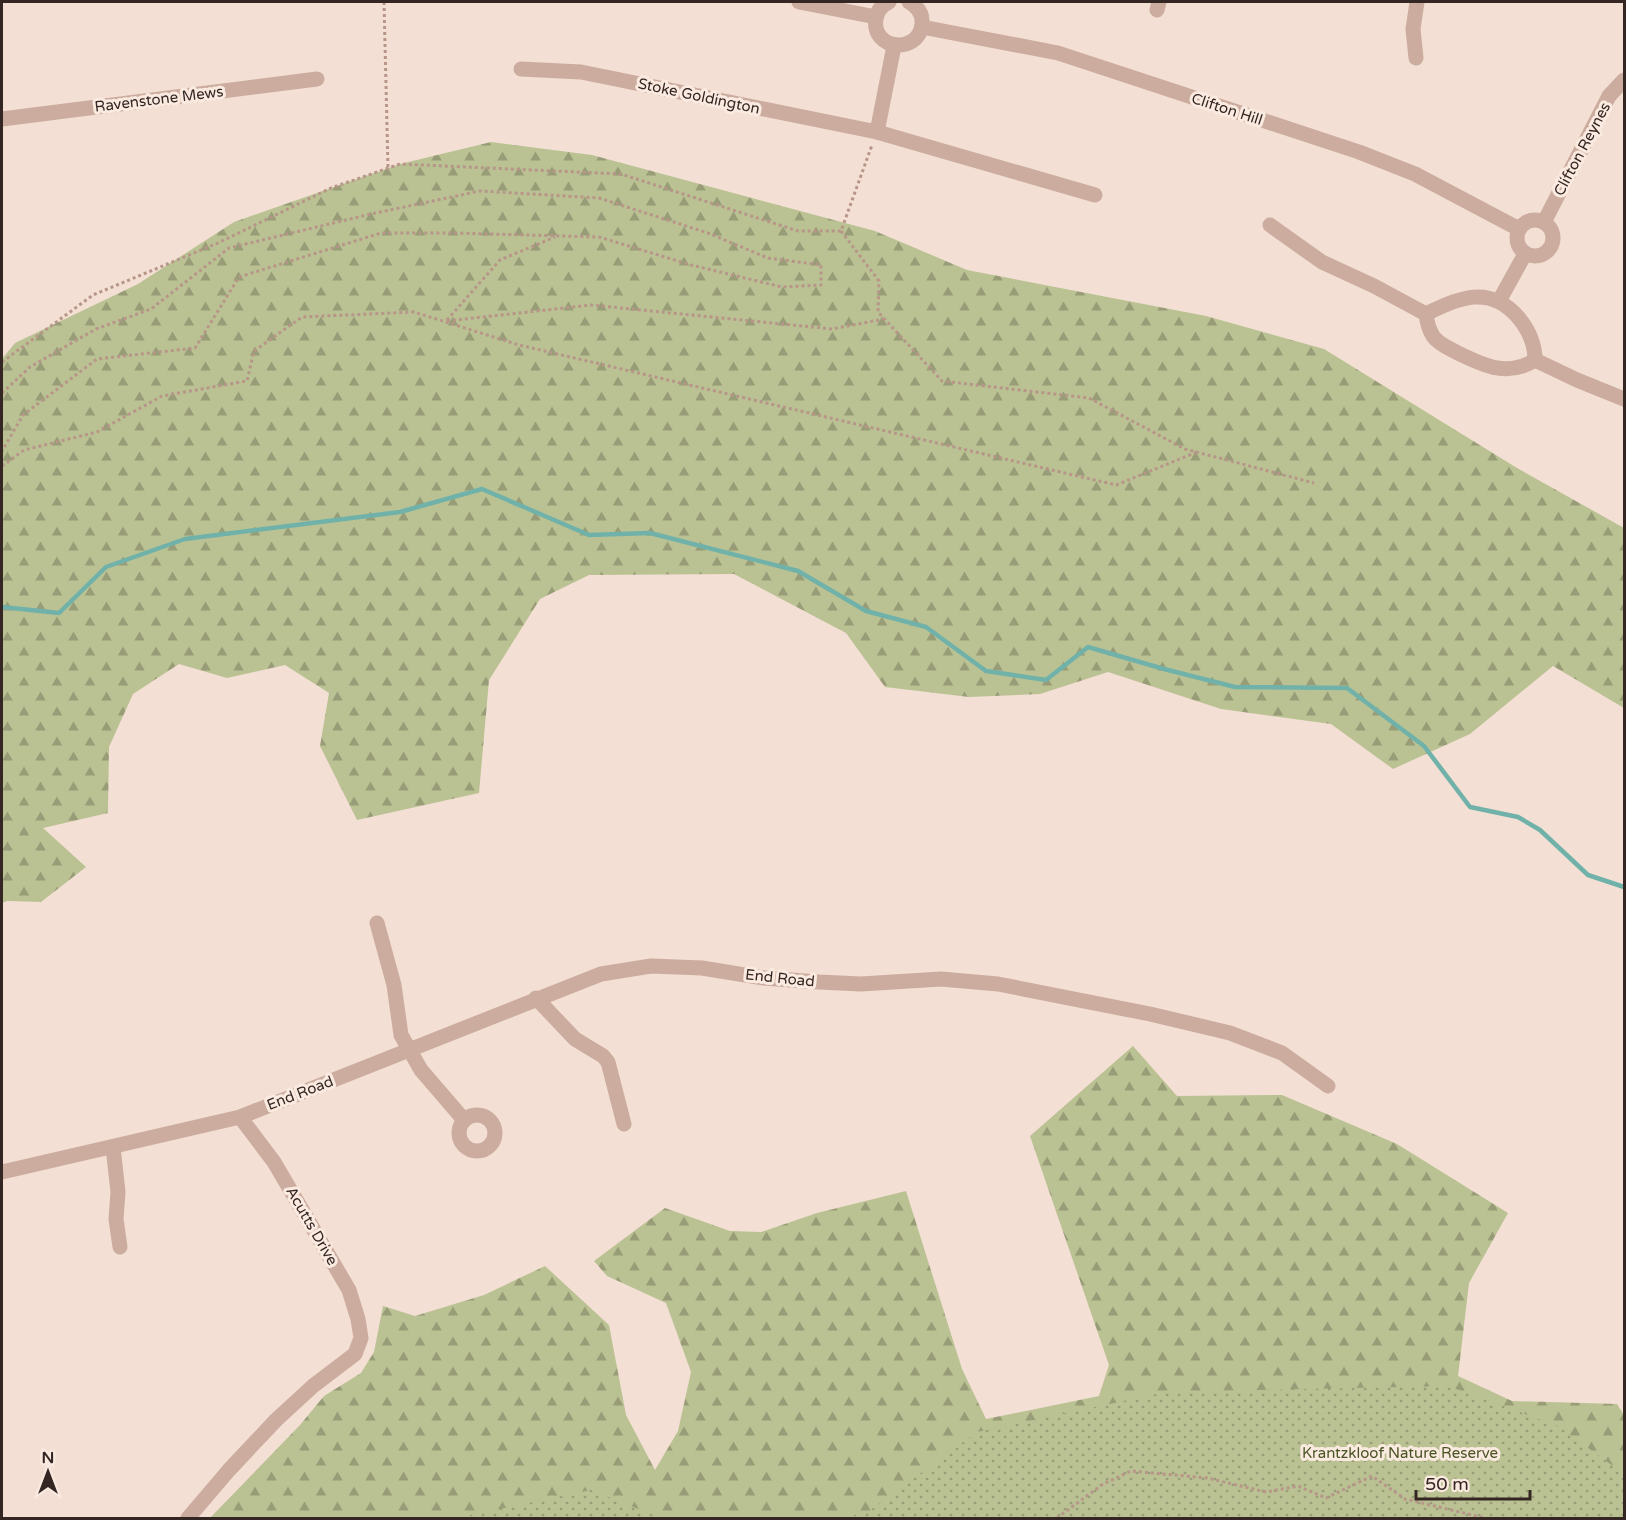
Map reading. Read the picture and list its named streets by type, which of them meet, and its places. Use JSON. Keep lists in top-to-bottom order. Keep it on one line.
{"streets":{"street":["Stoke Goldington","Ravenstone Mews","Clifton Hill","Clifton Reynes","End Road","Acutts Drive"]},"crossings":[["Clifton Hill","Clifton Reynes"],["End Road","Acutts Drive"]],"parks":["Krantzkloof Nature Reserve"],"scale_bar":"50 m","north":"top"}
